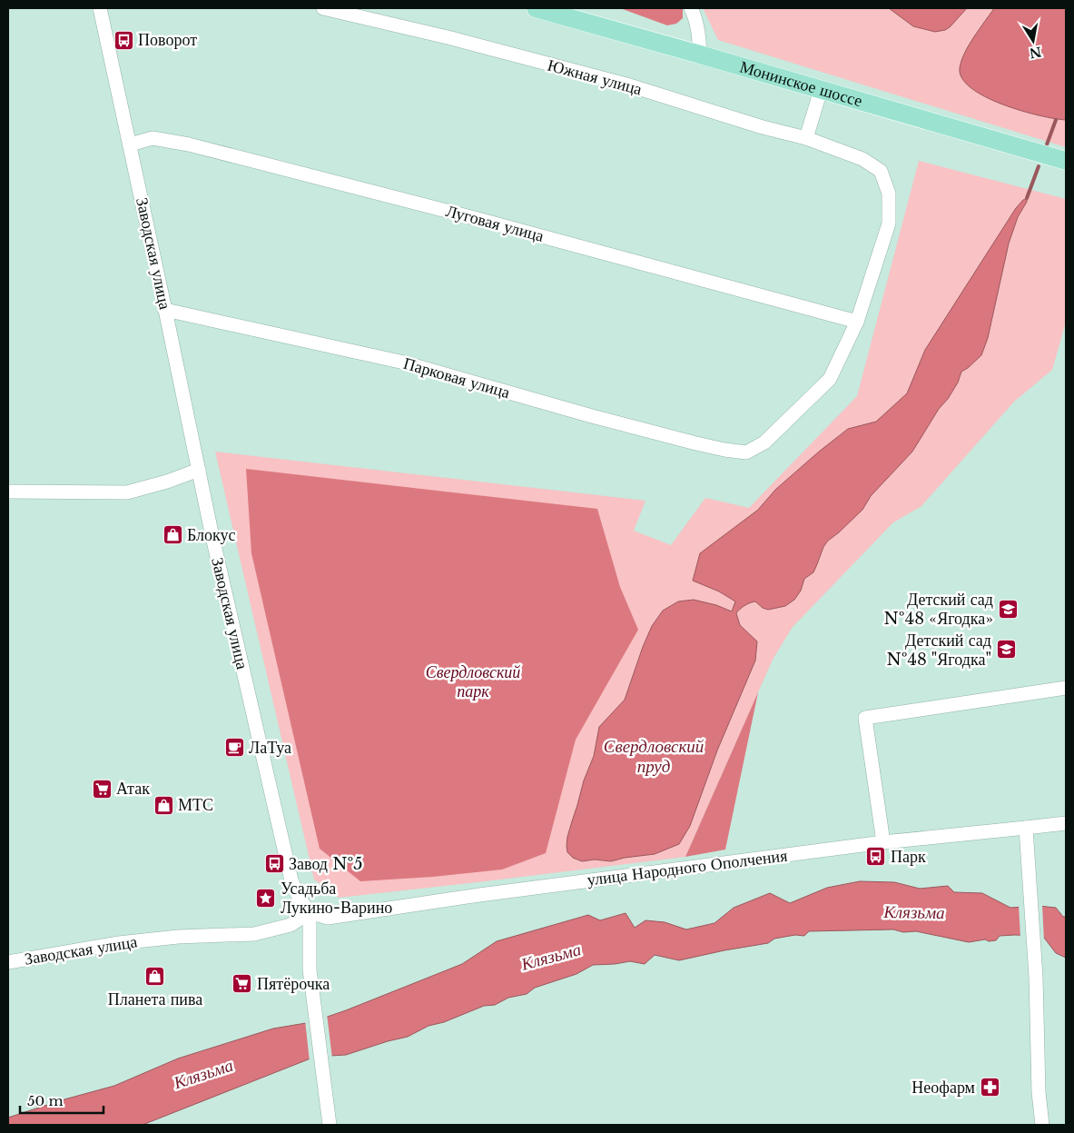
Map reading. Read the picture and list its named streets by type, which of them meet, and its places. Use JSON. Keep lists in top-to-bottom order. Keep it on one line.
{"streets":{"main road":["Монинское шоссе"],"street":["Южная улица","Луговая улица","Заводская улица","Парковая улица","улица Народного Ополчения"]},"crossings":[["Южная улица","Луговая улица"],["Южная улица","Парковая улица"],["Луговая улица","Заводская улица"],["Заводская улица","Парковая улица"],["Заводская улица","улица Народного Ополчения"]],"water":["Свердловский пруд","Клязьма"],"parks":["Свердловский парк"],"places":{"bus stop":["Поворот","Парк","Завод №5"],"shop":["Блокус","МТС","Планета пива"],"school or university":["Детский сад №48 «Ягодка»","Детский сад №48 \"Ягодка\""],"cafe":["ЛаТуа"],"supermarket":["Атак","Пятёрочка"],"place":["Усадьба Лукино-Варино"],"pharmacy":["Неофарм"]},"scale_bar":"50 m","north":"bottom"}
